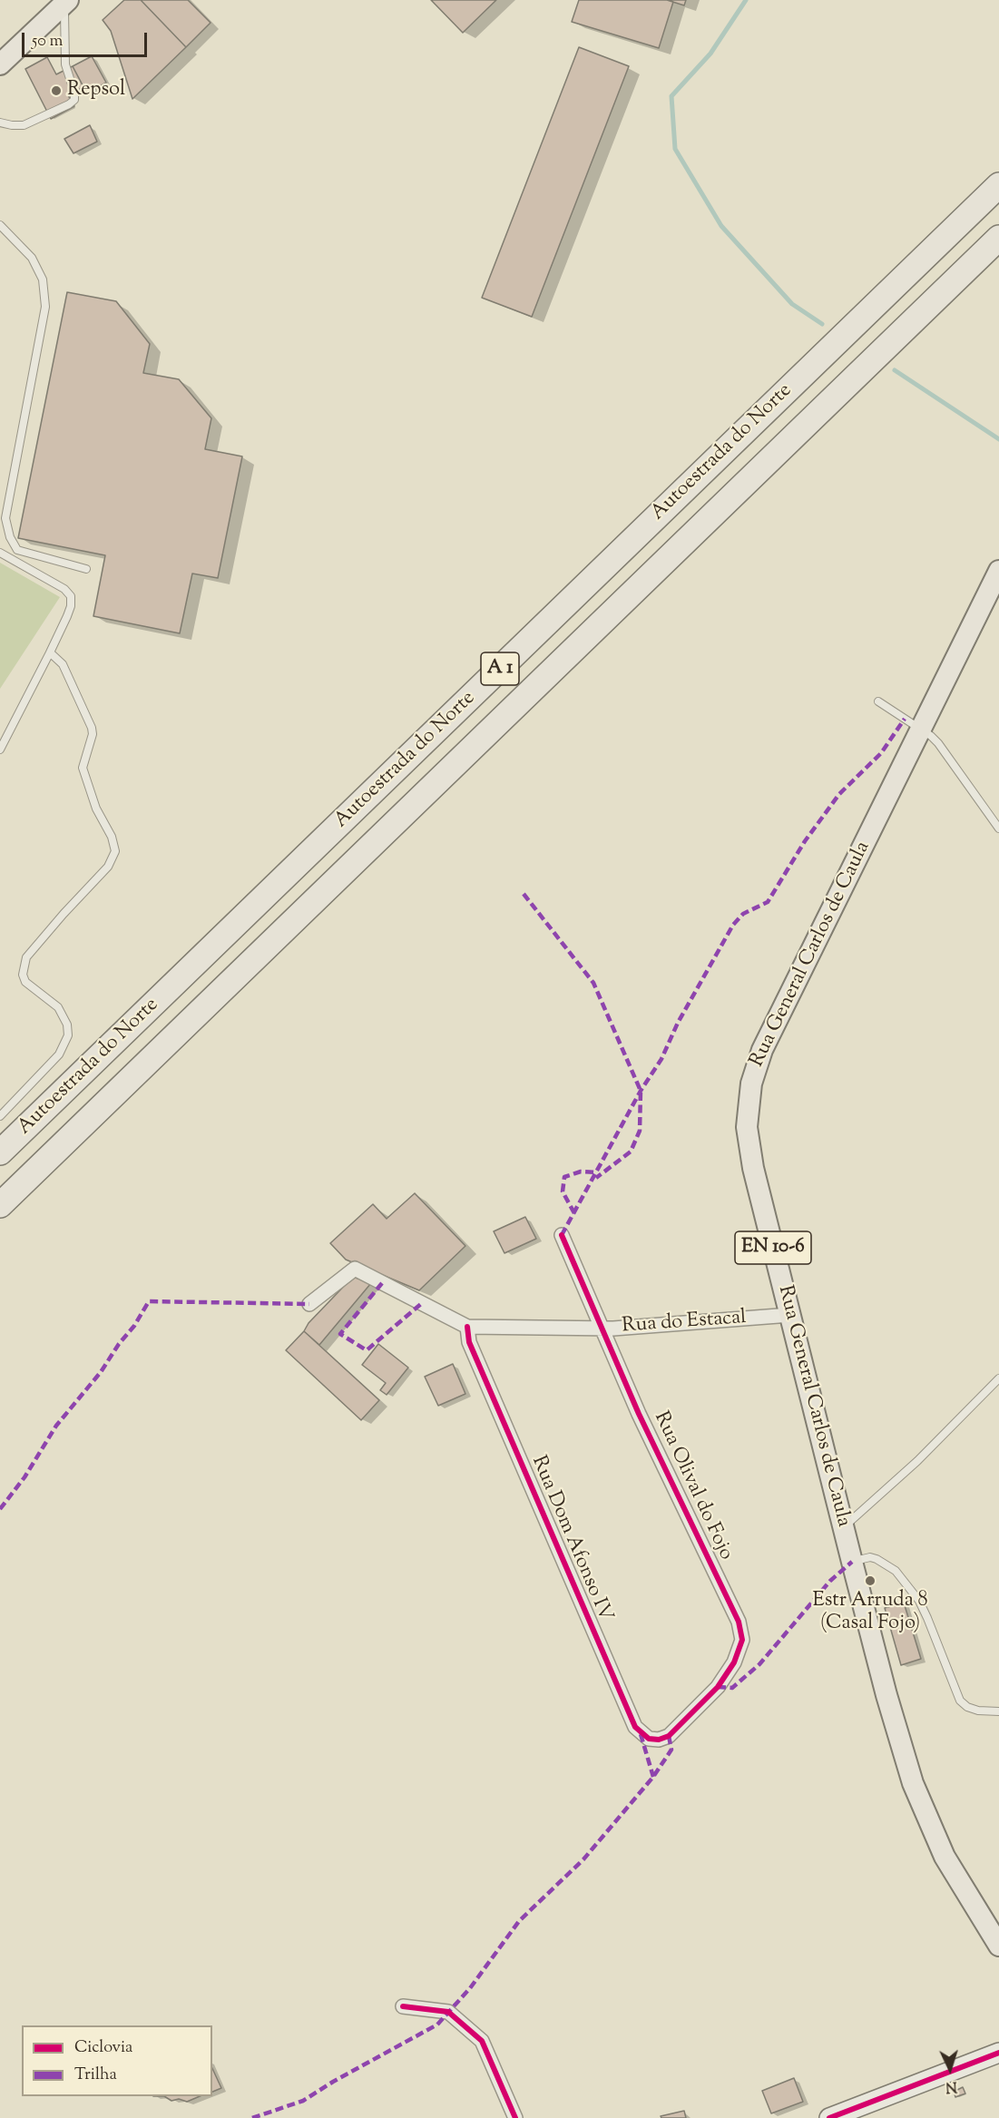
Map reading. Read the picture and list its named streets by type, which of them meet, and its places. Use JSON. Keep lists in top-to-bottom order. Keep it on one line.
{"streets":{"highway":["Autoestrada do Norte","A 1"],"main road":["Rua General Carlos de Caula","EN 10-6"],"street":["Rua do Estacal","Rua Olival do Fojo","Rua Dom Afonso IV"]},"crossings":[["Rua General Carlos de Caula","Rua do Estacal"],["Rua do Estacal","Rua Olival do Fojo"],["Rua do Estacal","Rua Dom Afonso IV"],["Rua Olival do Fojo","Rua Dom Afonso IV"]],"places":["Repsol","Estr Arruda 8 (Casal Fojo)"],"legend":["Ciclovia","Trilha"],"scale_bar":"50 m","north":"bottom"}
